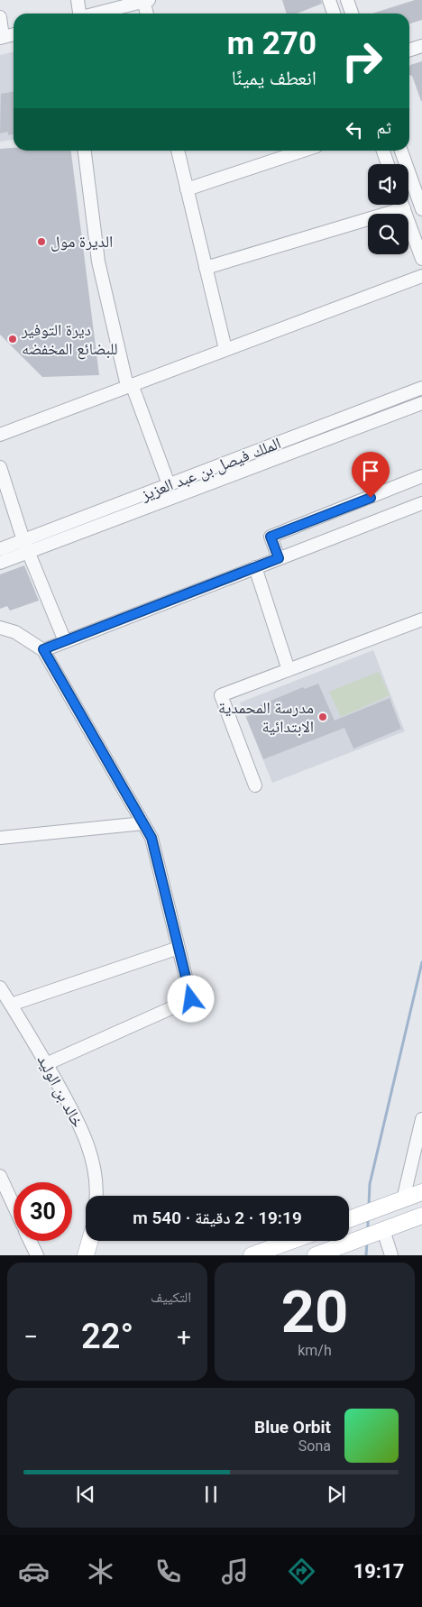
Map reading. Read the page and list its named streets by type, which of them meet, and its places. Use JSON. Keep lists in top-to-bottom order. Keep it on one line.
{"streets":{"street":["الملك فيصل بن عبد العزيز","خالد بن الوليد"]},"places":["الديرة مول","ديرة التوفير للبضائع المخفضه","مدرسة المحمدية الابتدائية"],"page":{"turn":["270 m","انعطف يمينًا"],"then":"ثم","limit":"30","trip":"19:19 · 2 دقيقة · 540 m","tile":[["20","km/h"],"التكييف"],"heat":["−","22°","+"],"song":["Blue Orbit","Sona"],"tabs":"19:17"}}
